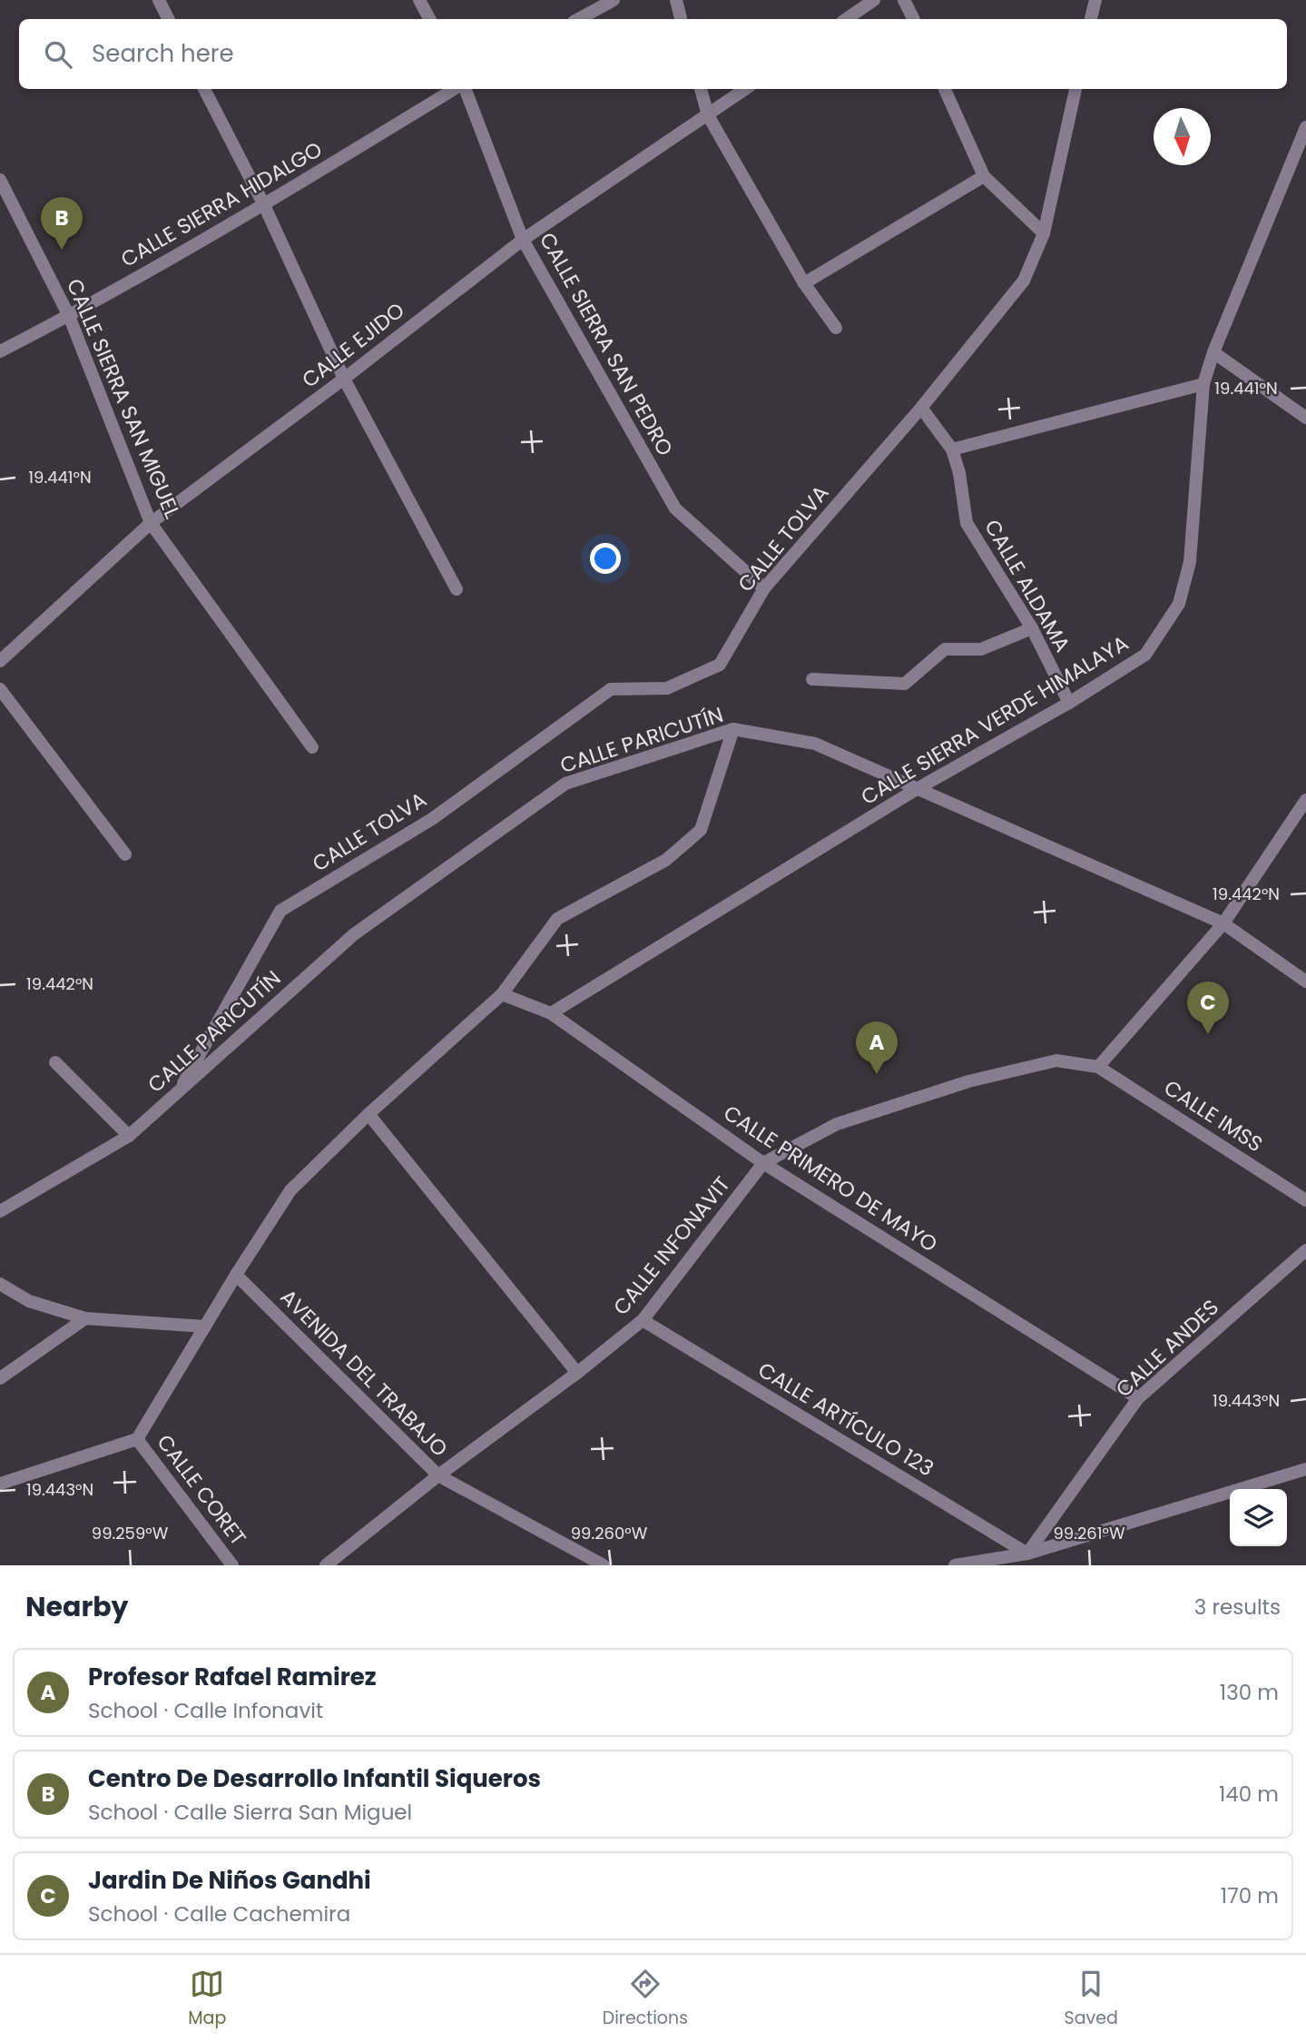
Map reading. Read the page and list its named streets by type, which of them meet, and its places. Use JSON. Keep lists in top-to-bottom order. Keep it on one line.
{"streets":{"street":["CALLE SIERRA HIDALGO","CALLE SIERRA SAN PEDRO","CALLE EJIDO","CALLE SIERRA SAN MIGUEL","CALLE TOLVA","CALLE ALDAMA","CALLE SIERRA VERDE HIMALAYA","CALLE PARICUTÍN","CALLE IMSS","CALLE PRIMERO DE MAYO","CALLE INFONAVIT","CALLE ANDES","AVENIDA DEL TRABAJO","CALLE ARTÍCULO 123","CALLE CORET"]},"crossings":[["CALLE SIERRA HIDALGO","CALLE SIERRA SAN MIGUEL"],["CALLE SIERRA SAN PEDRO","CALLE EJIDO"],["CALLE SIERRA SAN PEDRO","CALLE TOLVA"],["CALLE EJIDO","CALLE SIERRA SAN MIGUEL"],["CALLE TOLVA","CALLE PARICUTÍN"],["CALLE ALDAMA","CALLE SIERRA VERDE HIMALAYA"],["CALLE SIERRA VERDE HIMALAYA","CALLE PARICUTÍN"],["CALLE SIERRA VERDE HIMALAYA","CALLE PRIMERO DE MAYO"],["CALLE IMSS","CALLE INFONAVIT"],["CALLE PRIMERO DE MAYO","CALLE INFONAVIT"],["CALLE PRIMERO DE MAYO","CALLE ANDES"],["CALLE INFONAVIT","AVENIDA DEL TRABAJO"],["CALLE INFONAVIT","CALLE ARTÍCULO 123"],["CALLE ANDES","CALLE ARTÍCULO 123"]],"north":"bottom","page":{"search":"Search here","pins":["B","C","A"],"heading":["Nearby","3 results"],"list":[{"mark":"A","name":"Profesor Rafael Ramirez","note":"School · Calle Infonavit","value":"130 m"},{"mark":"B","name":"Centro De Desarrollo Infantil Siqueros","note":"School · Calle Sierra San Miguel","value":"140 m"},{"mark":"C","name":"Jardin De Niños Gandhi","note":"School · Calle Cachemira","value":"170 m"}],"nav":["Map","Directions","Saved"]},"coordinates":["19.441°N","19.442°N","19.443°N","99.259°W","99.260°W","99.261°W"]}
